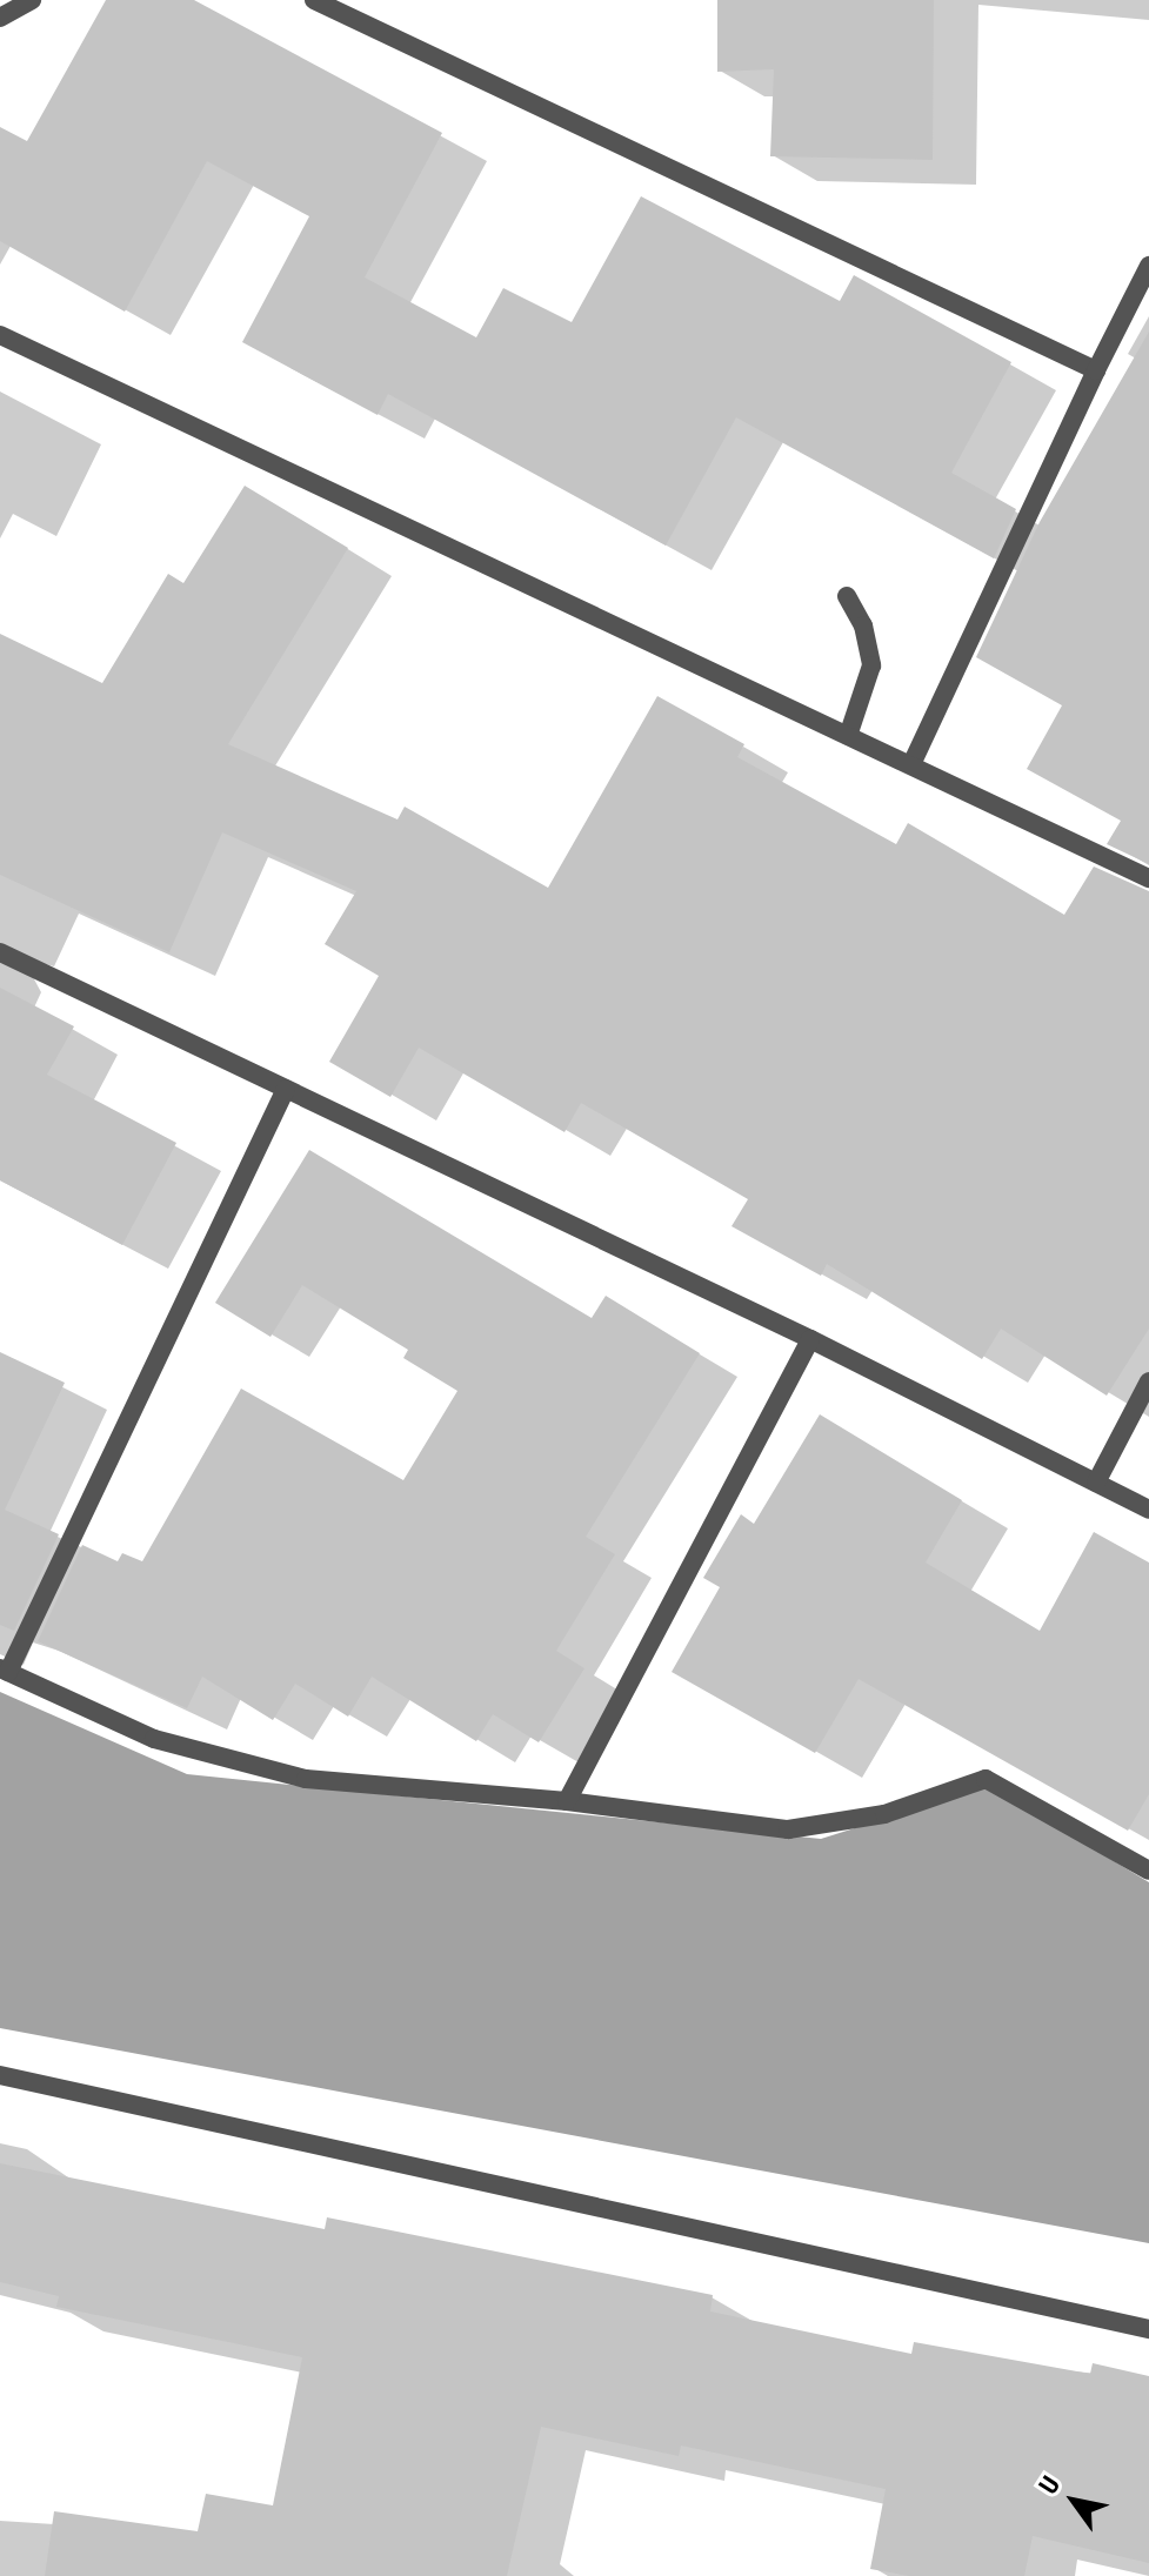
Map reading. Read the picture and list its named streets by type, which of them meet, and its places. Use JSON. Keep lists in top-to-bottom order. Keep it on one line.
{"north":"top left"}
